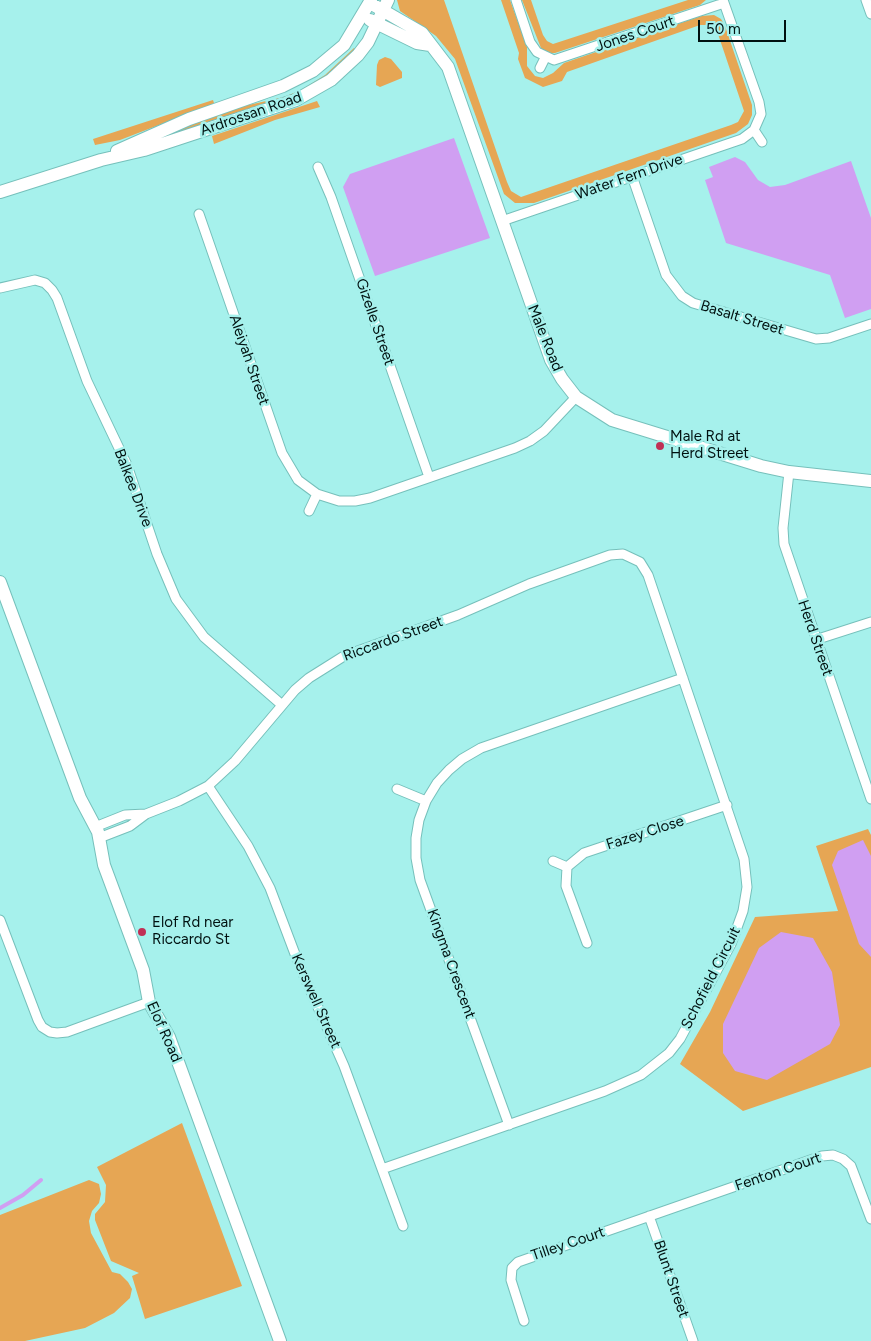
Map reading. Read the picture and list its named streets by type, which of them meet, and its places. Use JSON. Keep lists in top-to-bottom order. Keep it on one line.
{"streets":{"street":["Jones Court","Ardrossan Road","Water Fern Drive","Basalt Street","Gizelle Street","Male Road","Aleiyah Street","Balkee Drive","Herd Street","Riccardo Street","Fazey Close","Kingma Crescent","Schofield Circuit","Kerswell Street","Elof Road","Fenton Court","Tilley Court","Blunt Street"]},"crossings":[["Ardrossan Road","Male Road"],["Water Fern Drive","Basalt Street"],["Water Fern Drive","Male Road"],["Gizelle Street","Aleiyah Street"],["Male Road","Aleiyah Street"],["Male Road","Herd Street"],["Balkee Drive","Riccardo Street"],["Riccardo Street","Schofield Circuit"],["Riccardo Street","Kerswell Street"],["Riccardo Street","Elof Road"],["Fazey Close","Schofield Circuit"],["Kingma Crescent","Schofield Circuit"],["Schofield Circuit","Kerswell Street"],["Fenton Court","Tilley Court"],["Fenton Court","Blunt Street"],["Tilley Court","Blunt Street"]],"places":["Male Rd at Herd Street","Elof Rd near Riccardo St"],"scale_bar":"50 m"}
